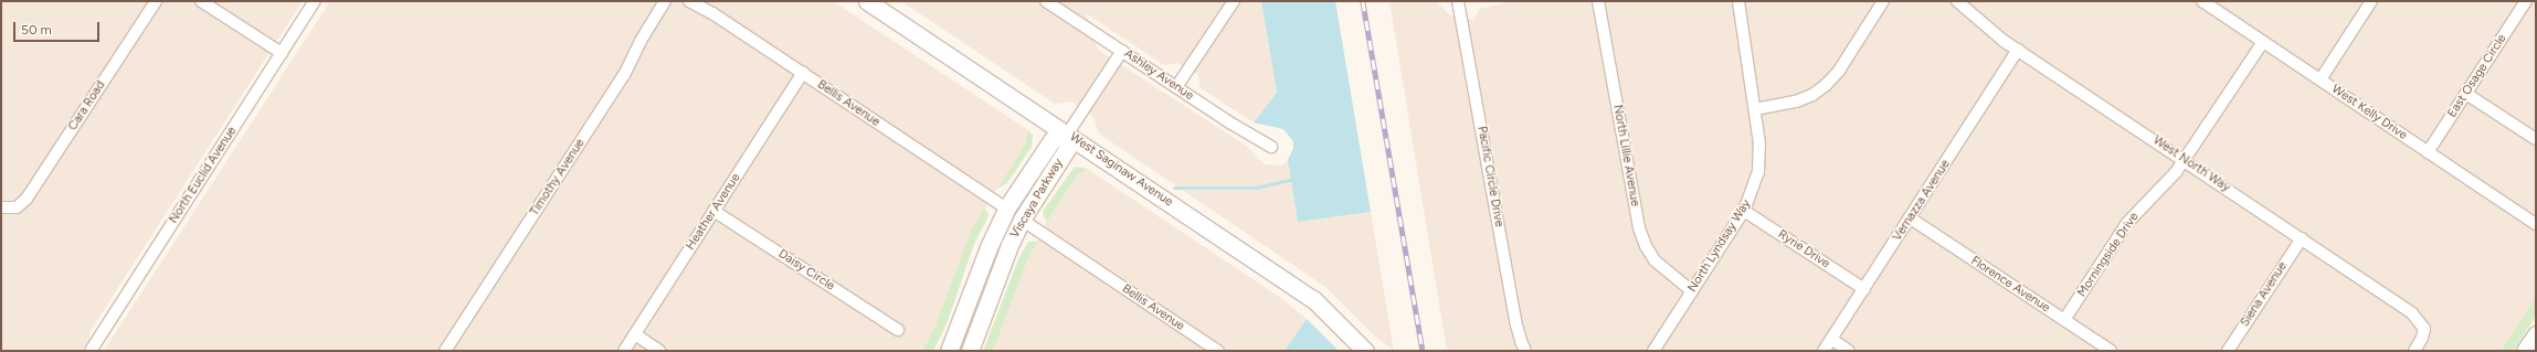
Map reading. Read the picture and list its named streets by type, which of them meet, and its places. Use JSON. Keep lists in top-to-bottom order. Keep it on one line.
{"streets":{"street":["Ashley Avenue","East Osage Circle","Bellis Avenue","Cara Road","West Kelly Drive","North Lillie Avenue","West North Way","West Saginaw Avenue","North Euclid Avenue","Pacific Circle Drive","Timothy Avenue","Viscaya Parkway","Vernazza Avenue","Heather Avenue","North Lyndsay Way","Ryrie Drive","Morningside Drive","Daisy Circle","Florence Avenue","Siena Avenue"]},"crossings":[["East Osage Circle","West Kelly Drive"],["Bellis Avenue","Viscaya Parkway"],["Bellis Avenue","Heather Avenue"],["West Kelly Drive","Morningside Drive"],["North Lillie Avenue","North Lyndsay Way"],["West North Way","Vernazza Avenue"],["West North Way","Morningside Drive"],["West North Way","Siena Avenue"],["West Saginaw Avenue","Viscaya Parkway"],["Vernazza Avenue","Ryrie Drive"],["Vernazza Avenue","Florence Avenue"],["Heather Avenue","Daisy Circle"],["North Lyndsay Way","Ryrie Drive"],["Morningside Drive","Florence Avenue"]],"scale_bar":"50 m"}
